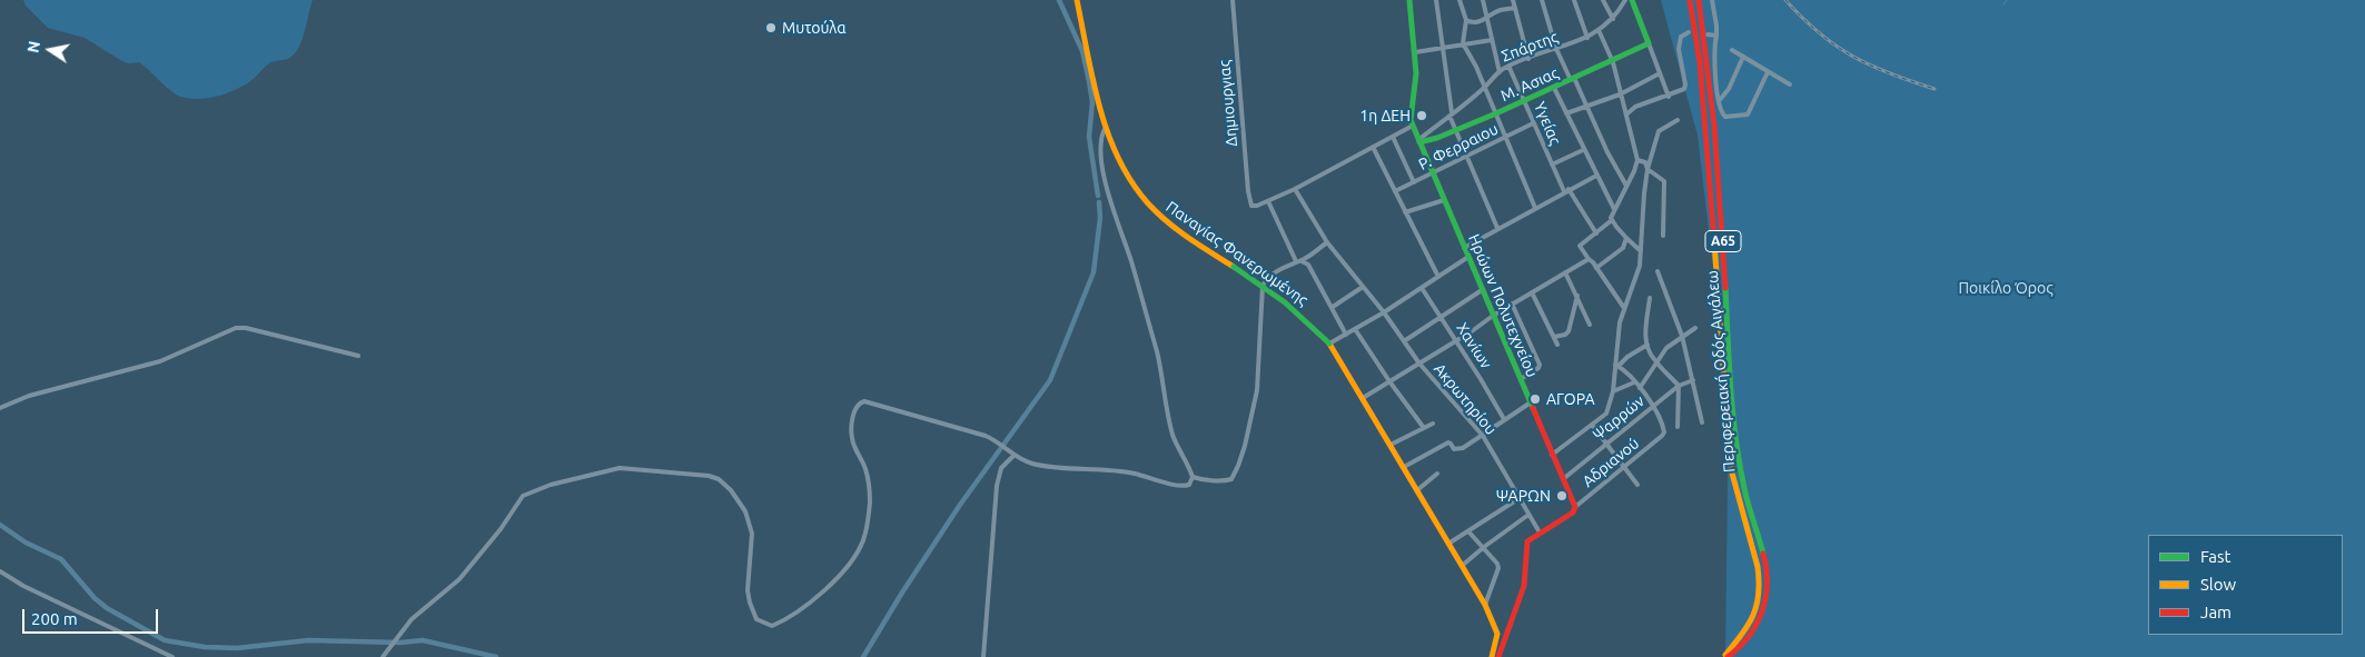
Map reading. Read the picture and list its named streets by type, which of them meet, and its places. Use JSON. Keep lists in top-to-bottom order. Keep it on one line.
{"streets":{"main road":["Μ. Ασιας","Α65","Παναγίας Φανερωμένης","Ηρώων Πολυτεχνείου","Περιφερειακή Οδός Αιγάλεω"],"street":["Σπάρτης","Δημιουργιας","Υγείας","Ρ. Φερραιου","Χανίων","Ακρωτηρίου","Ψαρρών","Αδριανού"]},"crossings":[["Σπάρτης","Μ. Ασιας"],["Σπάρτης","Υγείας"],["Σπάρτης","Ηρώων Πολυτεχνείου"],["Μ. Ασιας","Υγείας"],["Μ. Ασιας","Ηρώων Πολυτεχνείου"],["Υγείας","Ρ. Φερραιου"],["Ρ. Φερραιου","Ηρώων Πολυτεχνείου"],["Ηρώων Πολυτεχνείου","Ψαρρών"],["Ηρώων Πολυτεχνείου","Αδριανού"],["Ψαρρών","Αδριανού"]],"parks":["Ποικίλο Όρος"],"places":["Μυτούλα","1η ΔΕΗ","ΑΓΟΡΑ","ΨΑΡΩΝ"],"legend":["Fast","Slow","Jam"],"scale_bar":"200 m","north":"left"}
